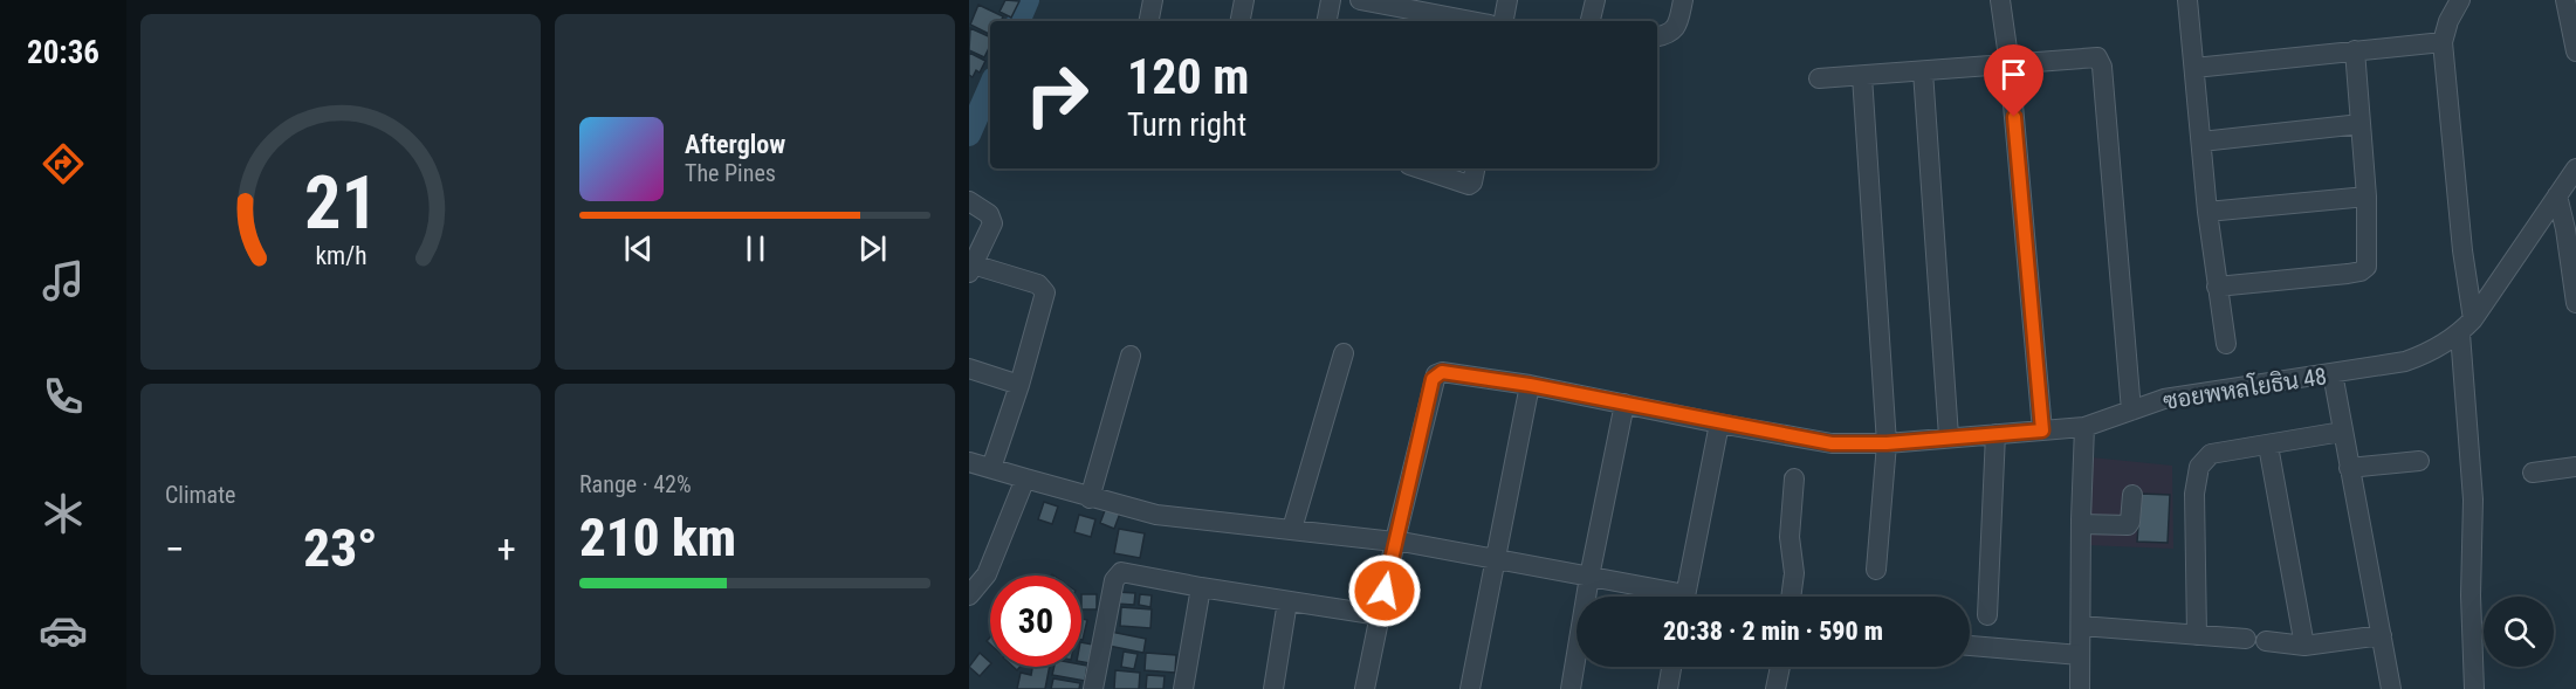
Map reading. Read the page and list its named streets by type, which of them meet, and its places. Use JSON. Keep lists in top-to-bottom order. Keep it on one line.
{"streets":{"street":["ซอยพหลโยธิน 48"]},"page":{"tabs":"20:36","turn":["120 m","Turn right"],"song":["Afterglow","The Pines"],"tile":["Climate",["Range · 42%","210 km"]],"heat":["−","23°","+"],"limit":"30","trip":"20:38 · 2 min · 590 m","gauge":["21","km/h"]}}
